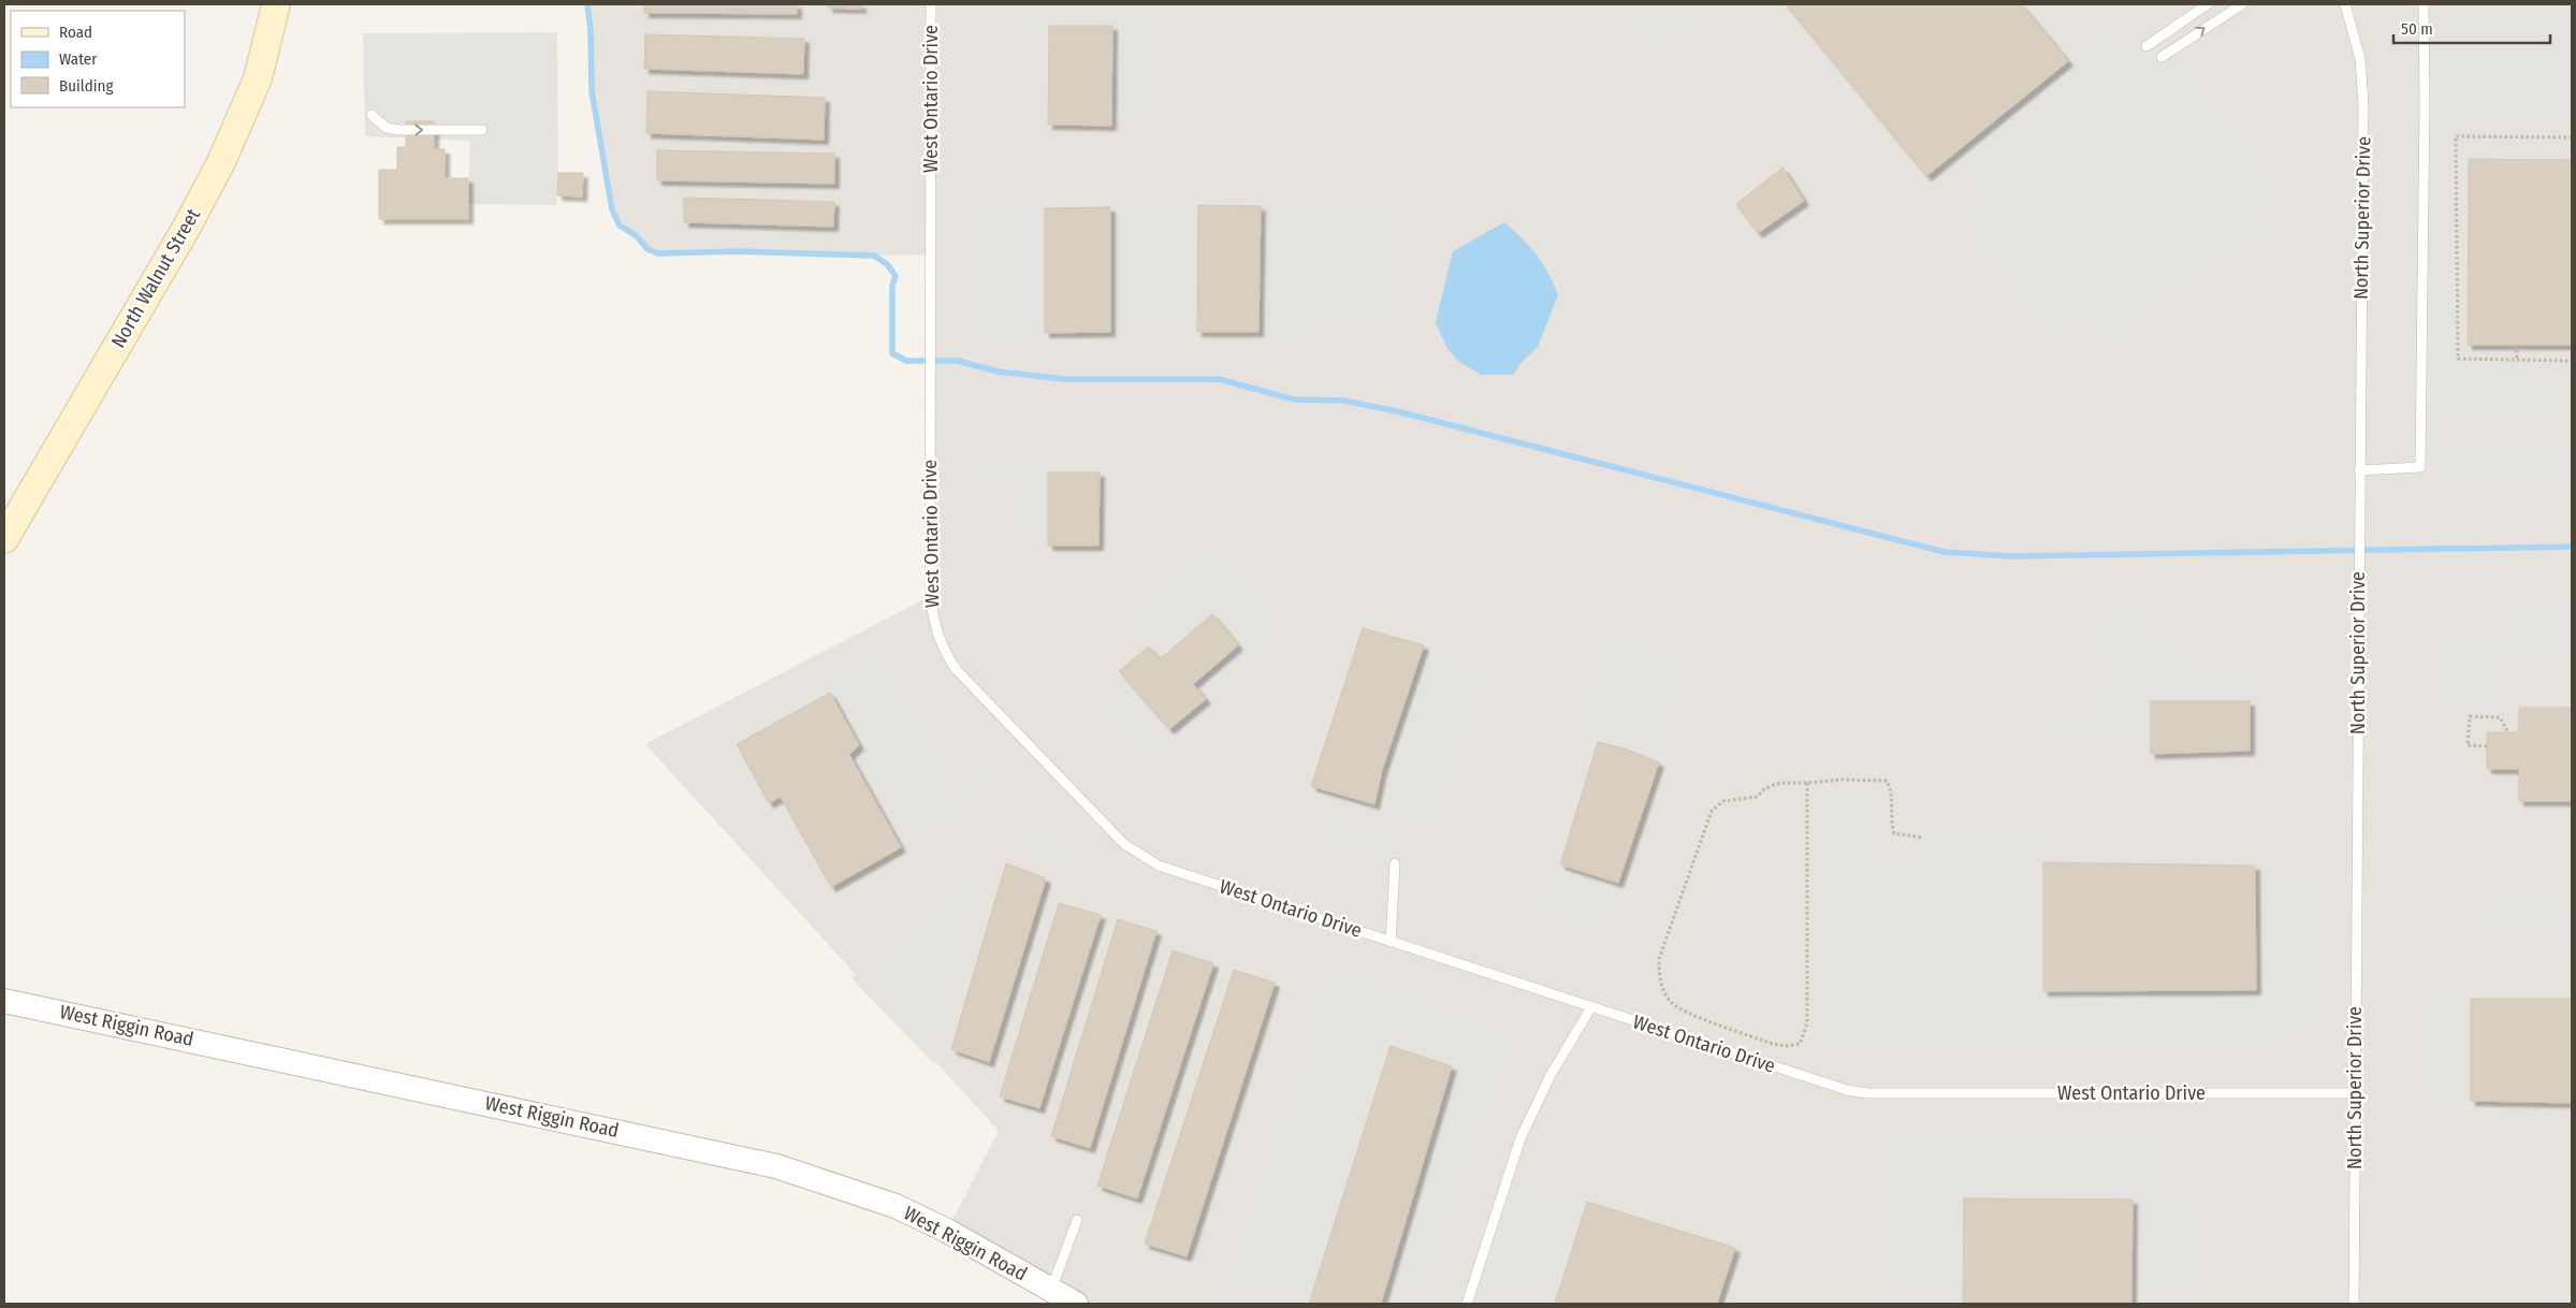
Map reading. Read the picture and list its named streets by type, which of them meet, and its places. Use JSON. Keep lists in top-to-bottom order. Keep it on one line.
{"streets":{"main road":["North Walnut Street"],"street":["West Riggin Road"],"lane":["West Ontario Drive","North Superior Drive"]},"crossings":[["West Ontario Drive","North Superior Drive"]],"legend":["Road","Water","Building"],"scale_bar":"50 m"}
